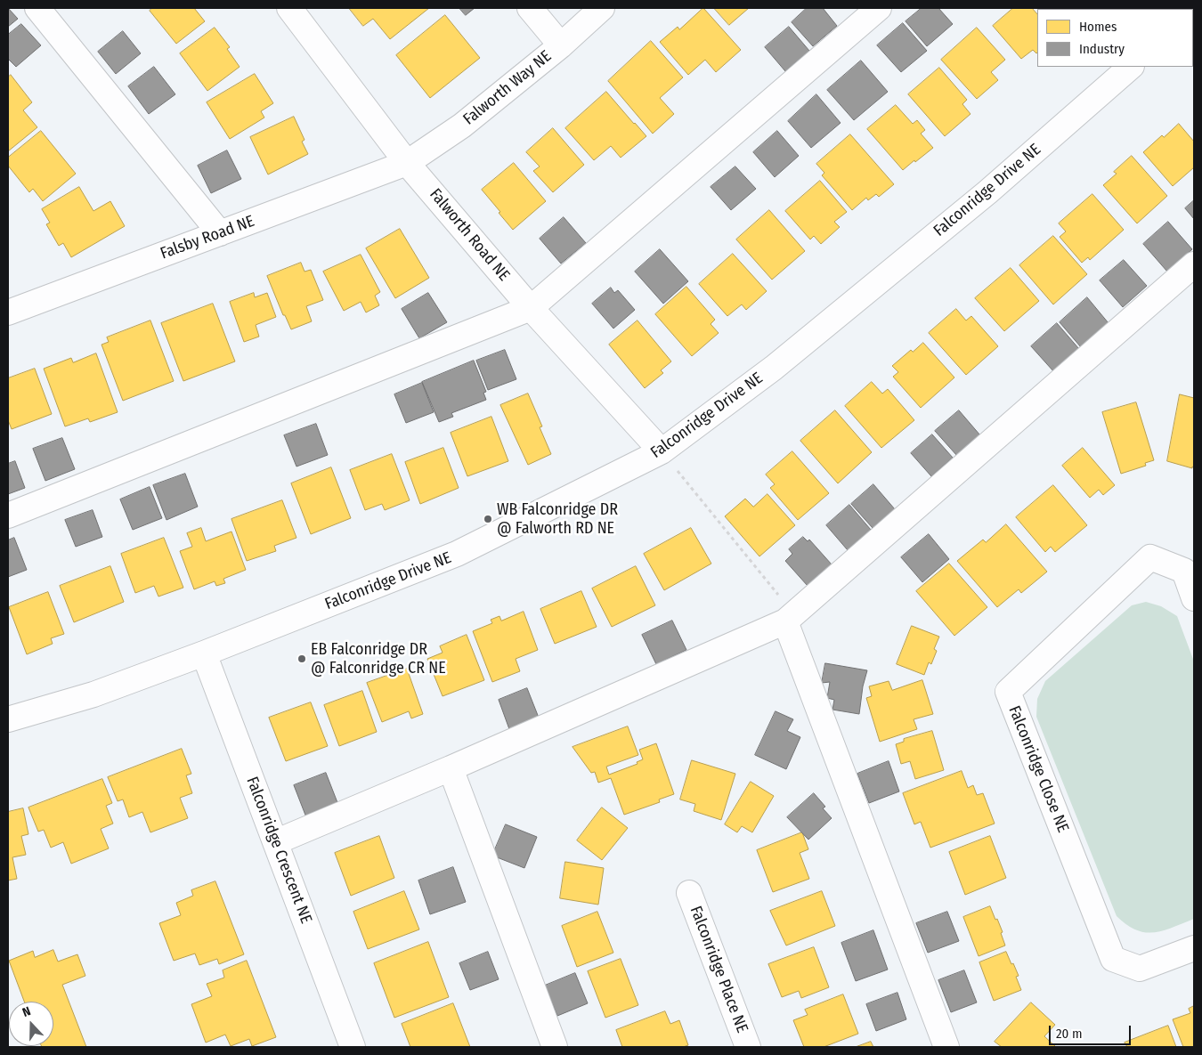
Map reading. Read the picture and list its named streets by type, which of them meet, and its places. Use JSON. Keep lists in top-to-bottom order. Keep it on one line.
{"streets":{"street":["Falworth Way NE","Falconridge Drive NE","Falworth Road NE","Falsby Road NE","Falconridge Close NE","Falconridge Crescent NE","Falconridge Place NE"]},"crossings":[["Falworth Way NE","Falworth Road NE"],["Falworth Way NE","Falsby Road NE"],["Falconridge Drive NE","Falworth Road NE"],["Falconridge Drive NE","Falconridge Crescent NE"],["Falworth Road NE","Falsby Road NE"]],"places":["WB Falconridge DR @ Falworth RD NE","EB Falconridge DR @ Falconridge CR NE"],"legend":["Homes","Industry"],"scale_bar":"20 m","north":"top"}
